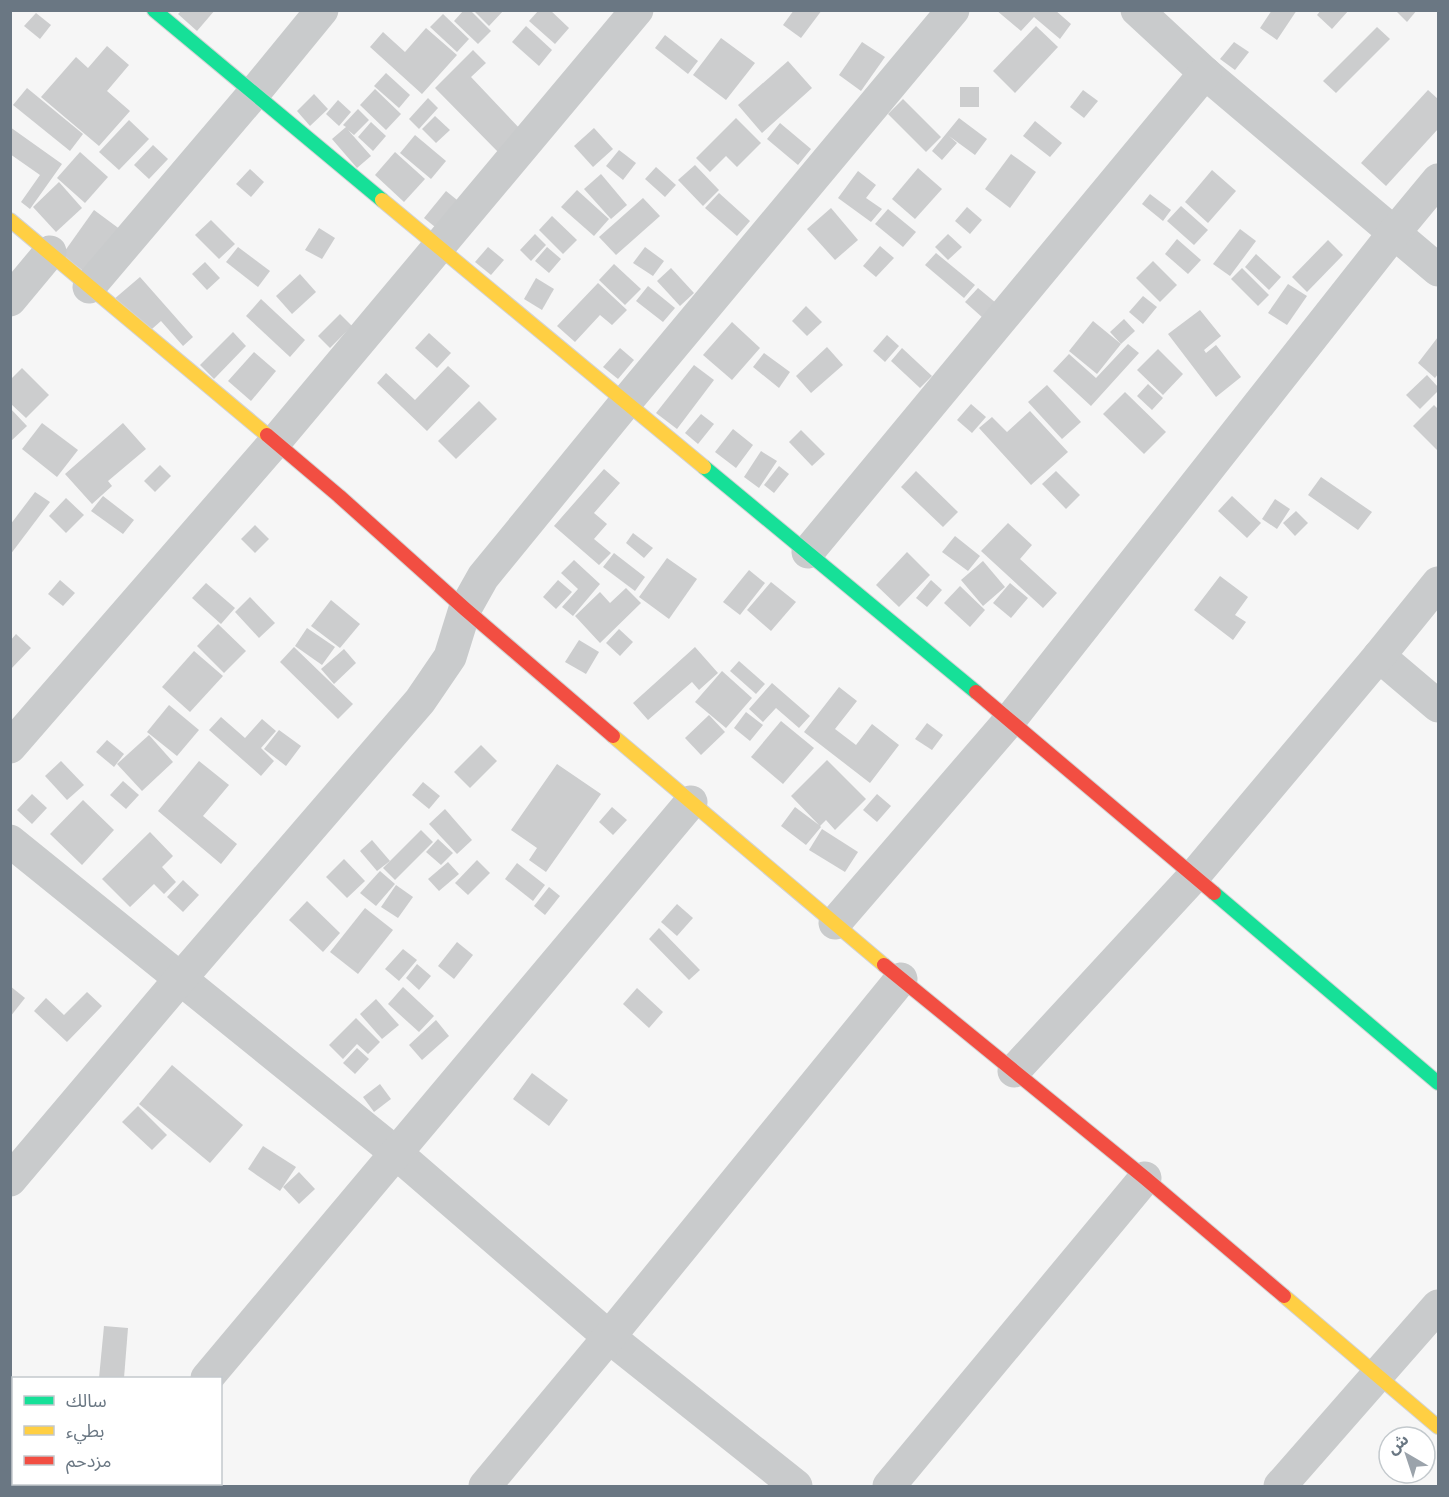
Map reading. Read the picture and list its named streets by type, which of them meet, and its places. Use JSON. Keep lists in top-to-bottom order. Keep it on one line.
{"legend":["سالك","بطيء","مزدحم"],"north":"top left"}
